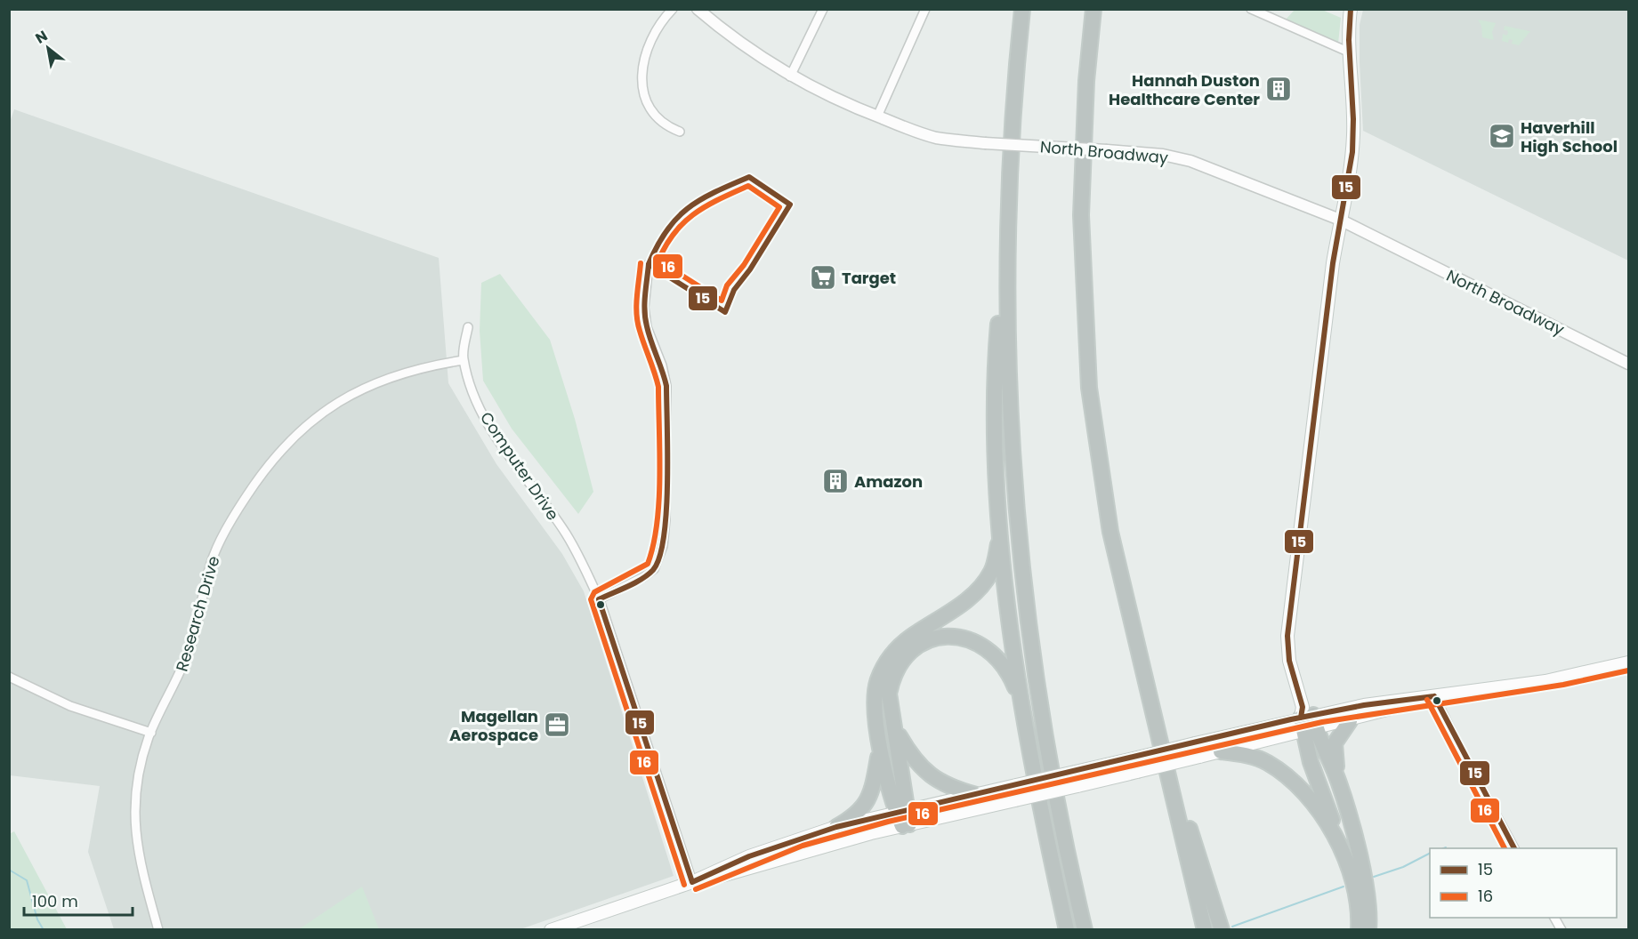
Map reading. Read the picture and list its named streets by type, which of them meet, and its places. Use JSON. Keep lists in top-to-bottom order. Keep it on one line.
{"streets":{"street":["North Broadway","Computer Drive","Research Drive"]},"crossings":[["Computer Drive","Research Drive"]],"places":{"building":["Hannah Duston Healthcare Center","Amazon"],"school or university":["Haverhill High School"],"supermarket":["Target"],"office":["Magellan Aerospace"]},"lines":["transit line 15","transit line 16"],"legend":["15","16"],"scale_bar":"100 m","north":"top left"}
